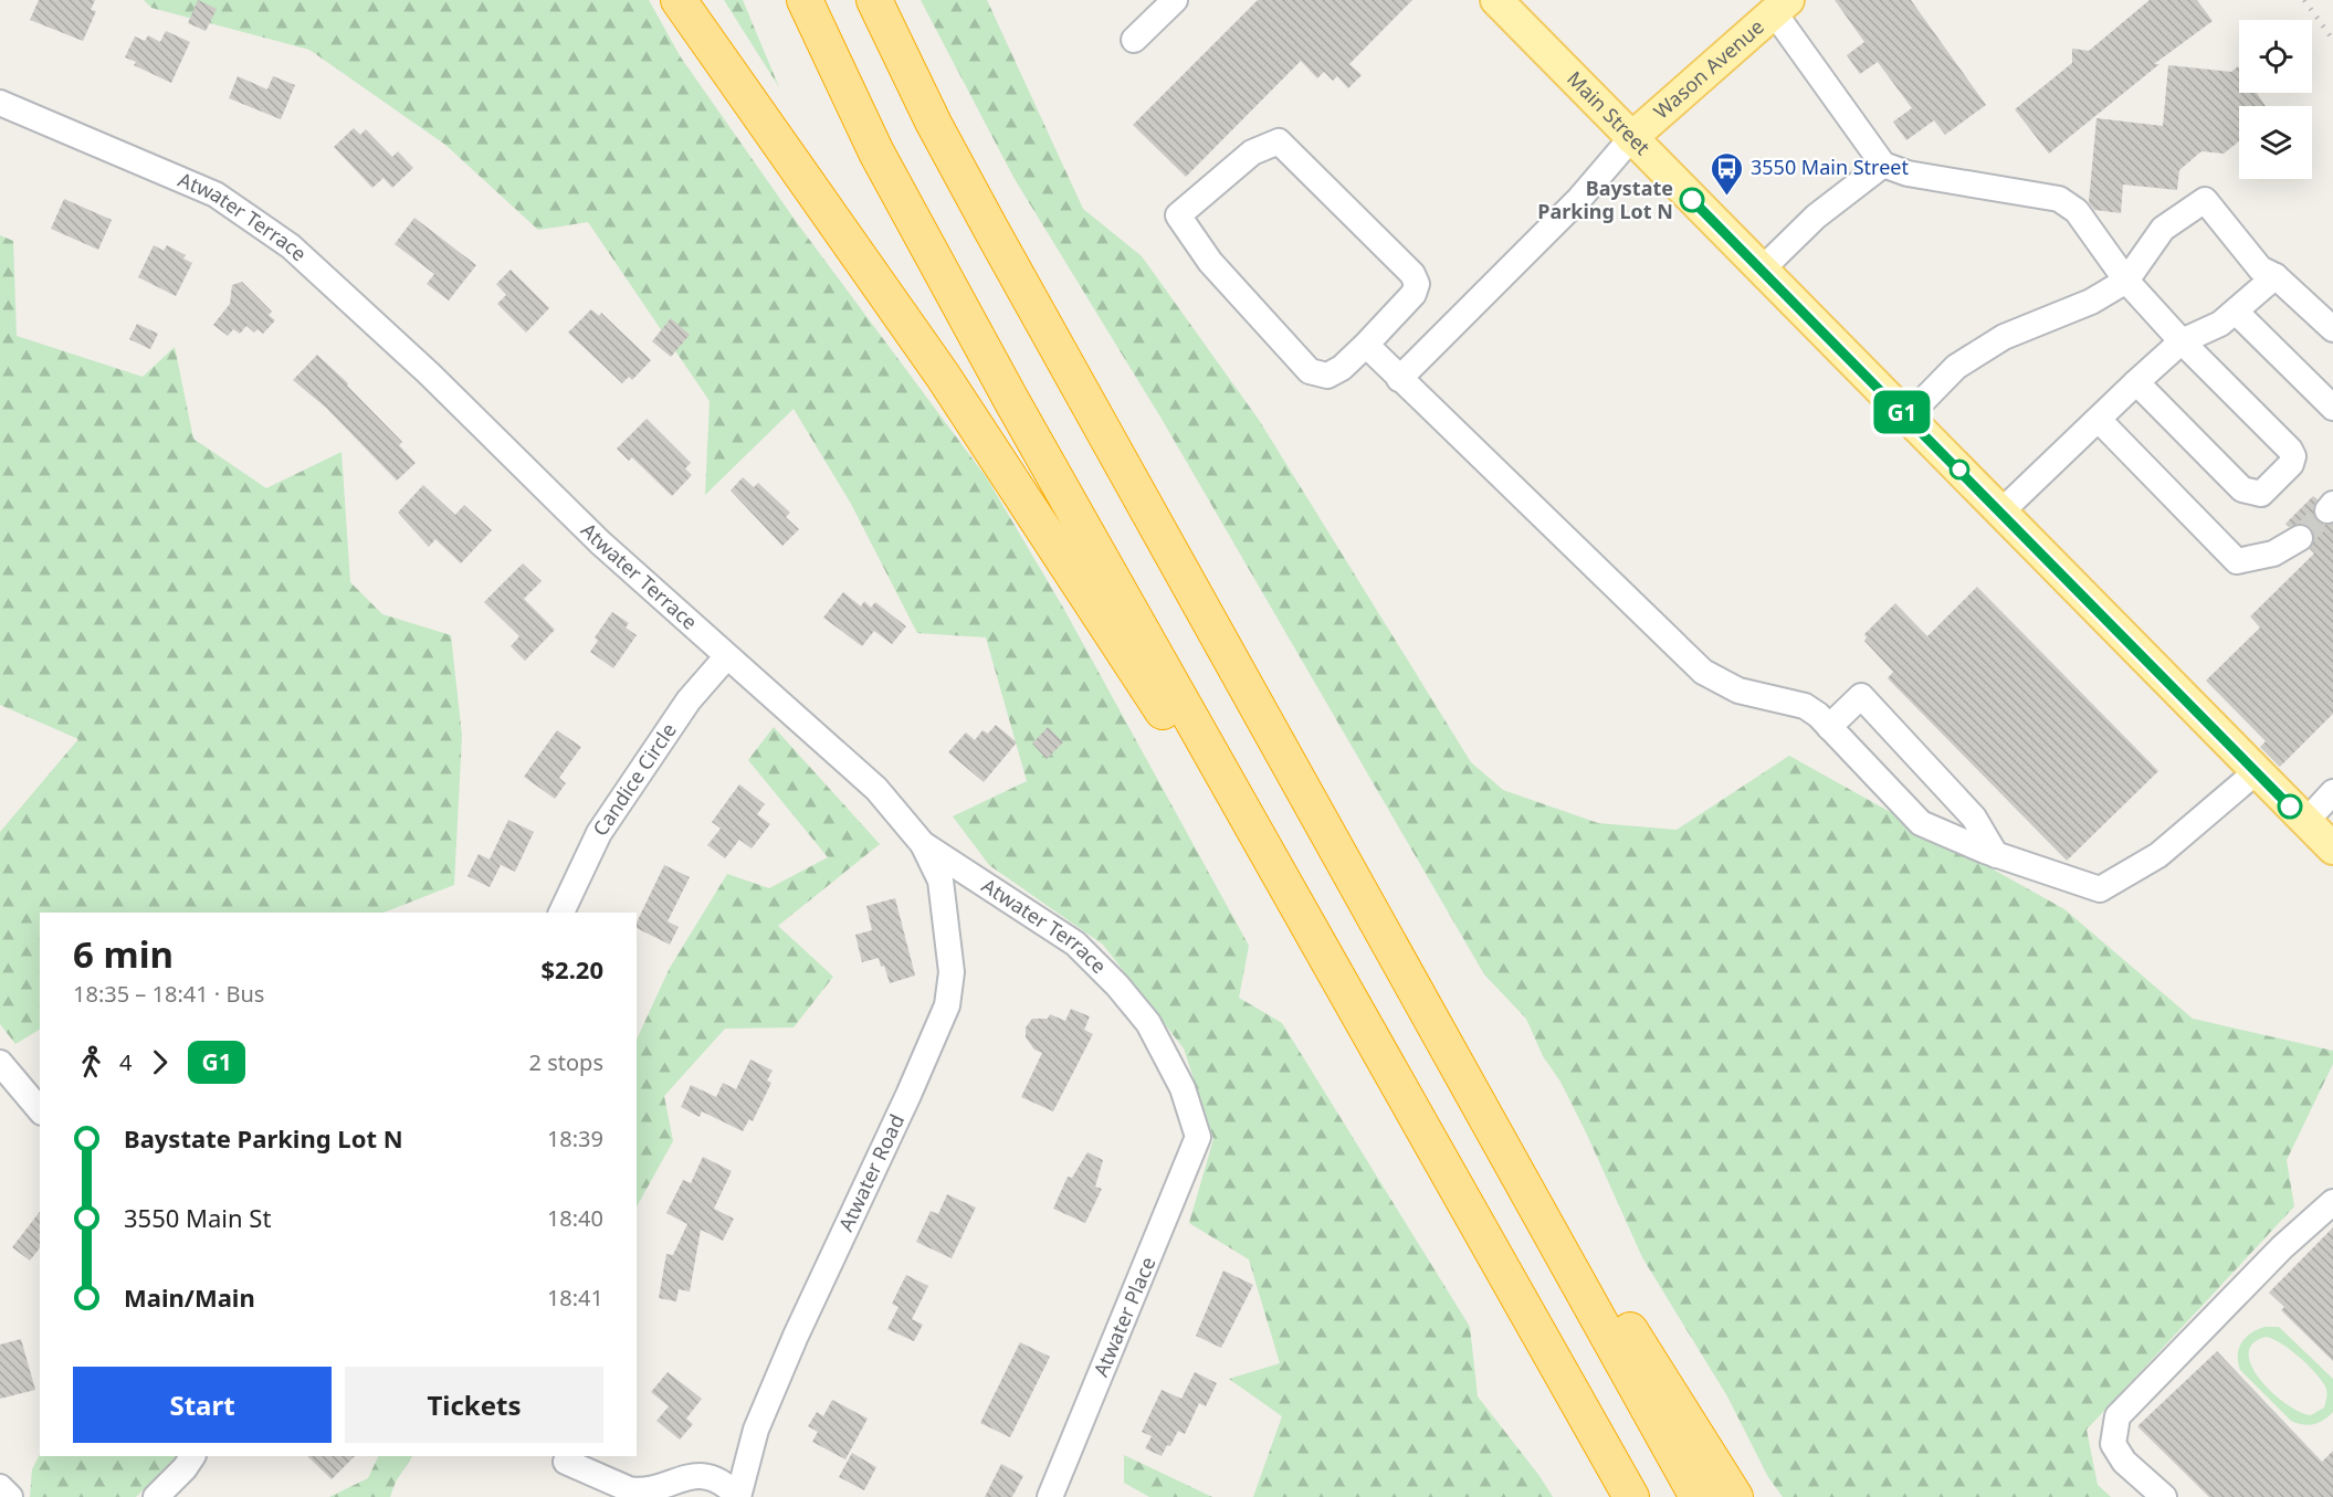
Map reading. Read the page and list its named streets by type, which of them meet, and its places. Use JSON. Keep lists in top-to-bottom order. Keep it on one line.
{"streets":{"main road":["Wason Avenue","Main Street"],"street":["Atwater Terrace","Candice Circle","Atwater Road","Atwater Place"]},"crossings":[["Wason Avenue","Main Street"],["Atwater Terrace","Candice Circle"],["Atwater Terrace","Atwater Road"],["Atwater Terrace","Atwater Place"]],"places":{"bus stop":["3550 Main Street"],"other":["Baystate Parking Lot N"]},"lines":["bus line G1"],"page":{"on_map":"G1","heading":["6 min","18:35 – 18:41 · Bus","$2.20"],"legs":["4","G1","2 stops"],"list":[{"name":"Baystate Parking Lot N","value":"18:39"},{"name":"3550 Main St","value":"18:40"},{"name":"Main/Main","value":"18:41"}],"buttons":["Start","Tickets"]}}
